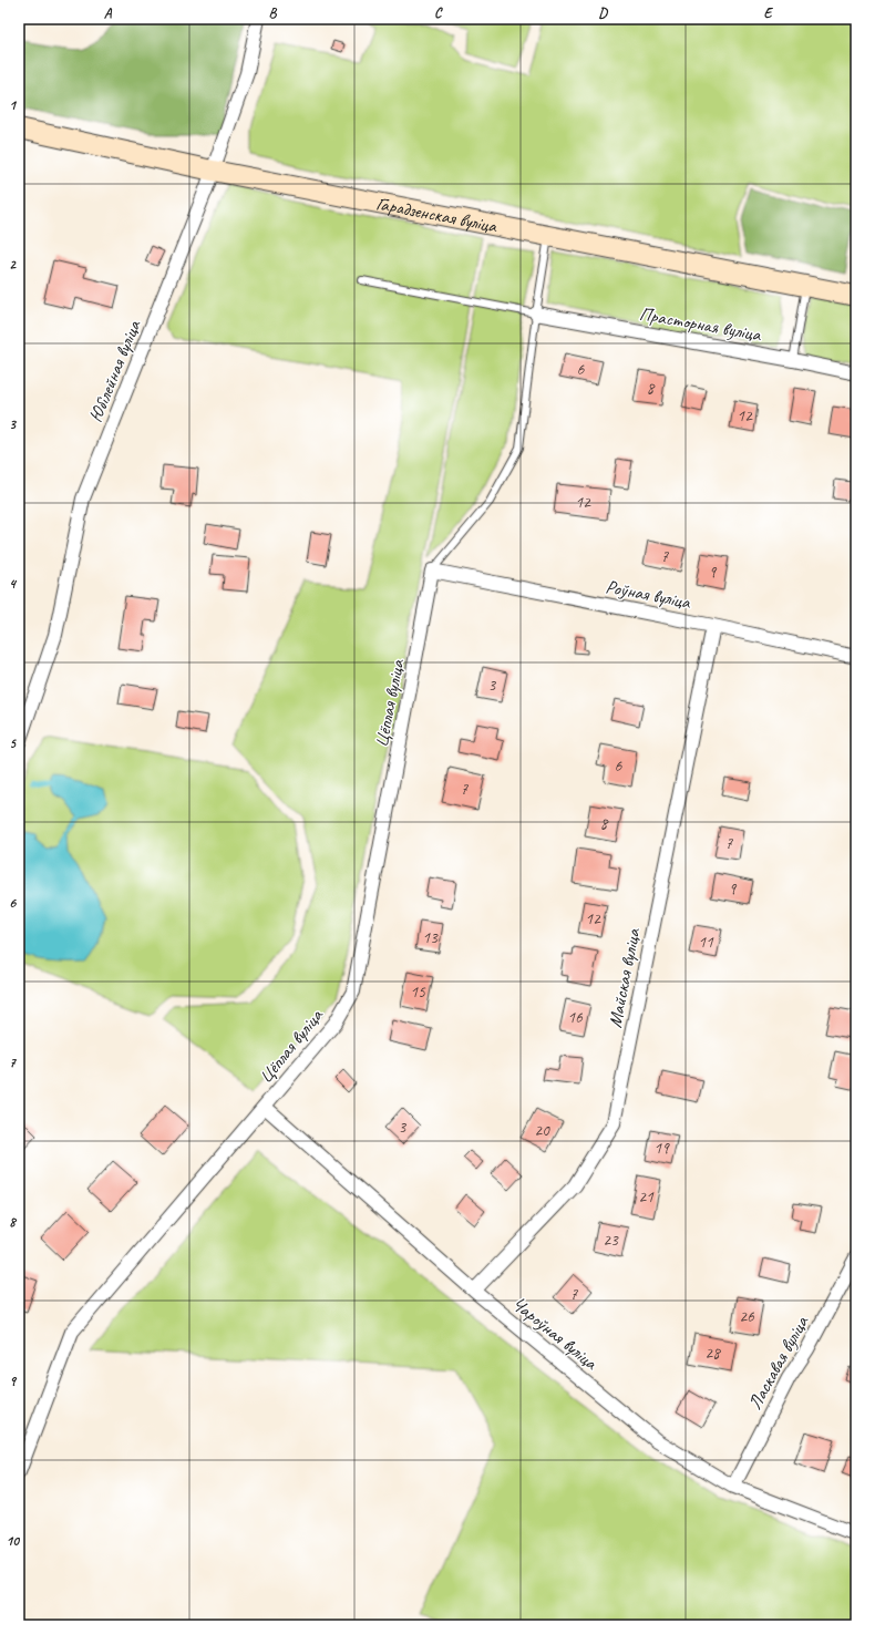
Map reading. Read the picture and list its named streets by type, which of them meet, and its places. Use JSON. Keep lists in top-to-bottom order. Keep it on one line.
{"streets":{"main road":["Гарадзенская вуліца"],"street":["Прасторная вуліца","Юбілейная вуліца","Роўная вуліца","Цёплая вуліца","Майская вуліца","Чароўная вуліца","Ласкавая вуліца"]},"crossings":[["Гарадзенская вуліца","Юбілейная вуліца"],["Роўная вуліца","Цёплая вуліца"],["Роўная вуліца","Майская вуліца"],["Цёплая вуліца","Чароўная вуліца"],["Майская вуліца","Чароўная вуліца"],["Чароўная вуліца","Ласкавая вуліца"]],"house_numbers":["6","8","12","12","7","9","3","6","7","8","7","9","12","13","11","15","16","3","20","19","21","23","7","26","28"],"grid":{"columns":["A","B","C","D","E"],"rows":["1","2","3","4","5","6","7","8","9","10"]}}
